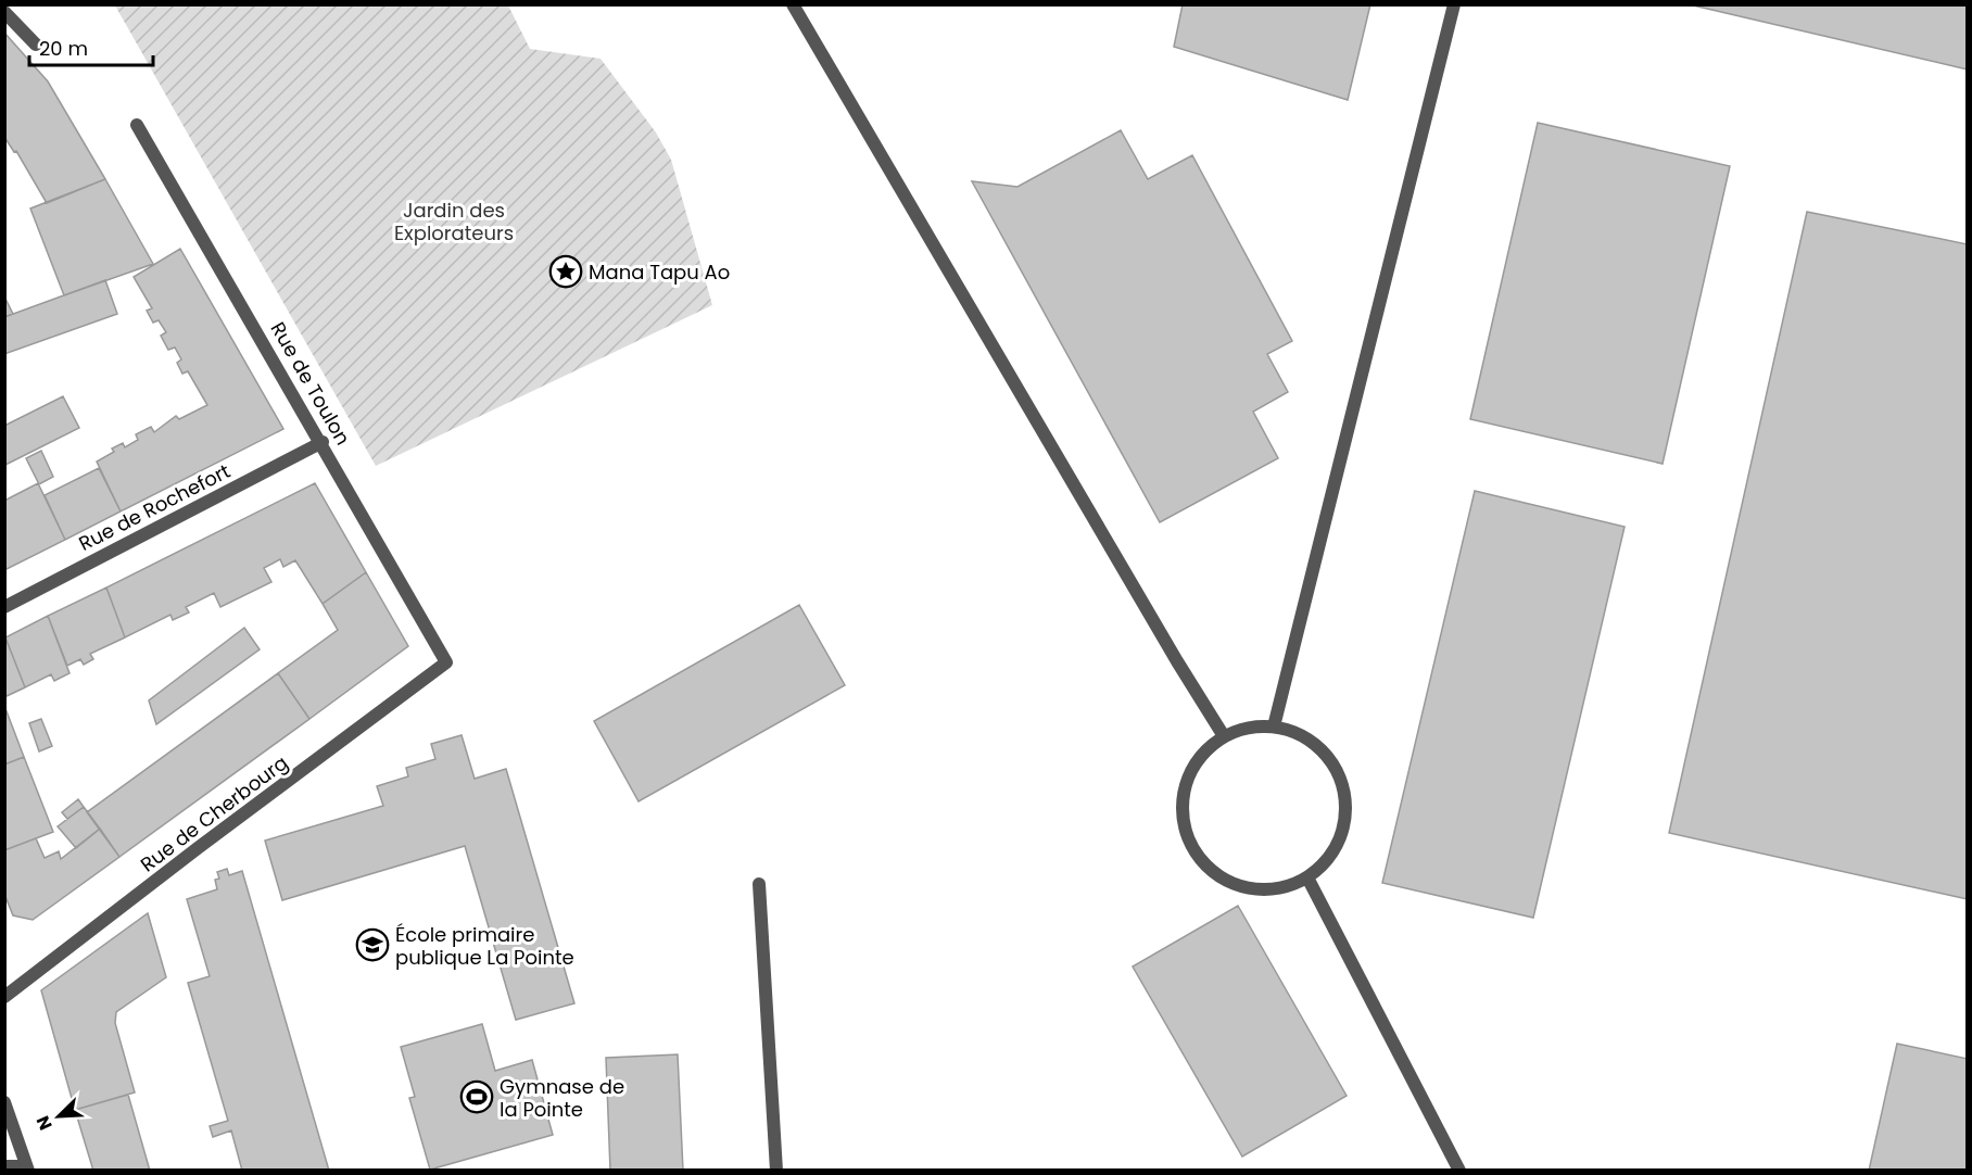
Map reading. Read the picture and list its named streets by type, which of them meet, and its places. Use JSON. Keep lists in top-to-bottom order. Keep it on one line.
{"streets":{"street":["Rue de Toulon","Rue de Rochefort","Rue de Cherbourg"]},"crossings":[["Rue de Toulon","Rue de Rochefort"],["Rue de Toulon","Rue de Cherbourg"]],"parks":["Jardin des Explorateurs"],"places":{"place":["Mana Tapu Ao"],"school or university":["École primaire publique La Pointe"],"sports":["Gymnase de la Pointe"]},"scale_bar":"20 m","north":"bottom left"}
